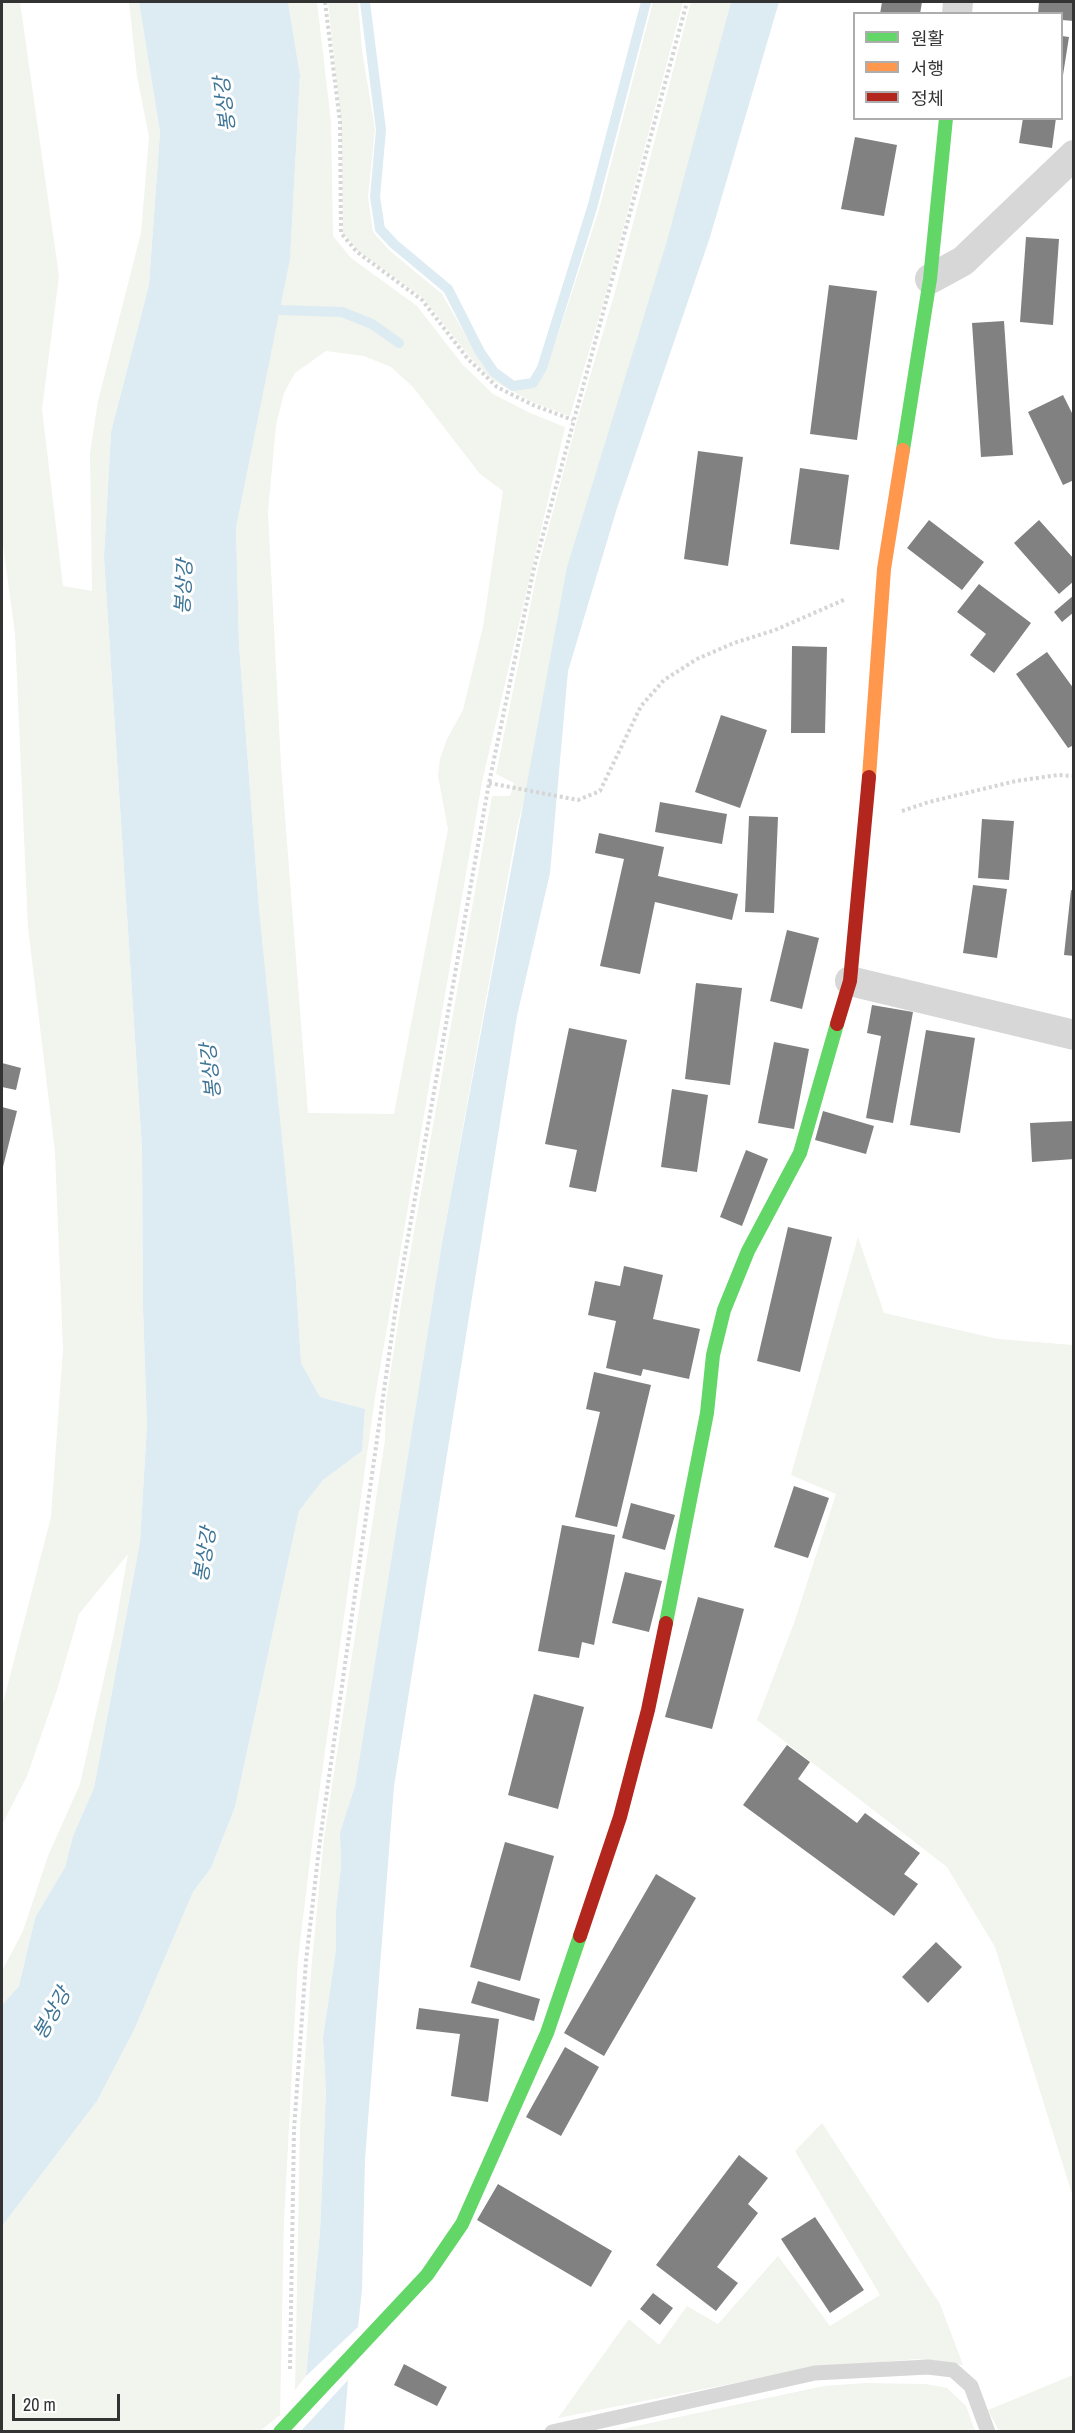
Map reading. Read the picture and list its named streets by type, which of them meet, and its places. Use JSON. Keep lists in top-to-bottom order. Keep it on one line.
{"water":["봉상강"],"legend":["원활","서행","정체"],"scale_bar":"20 m"}
